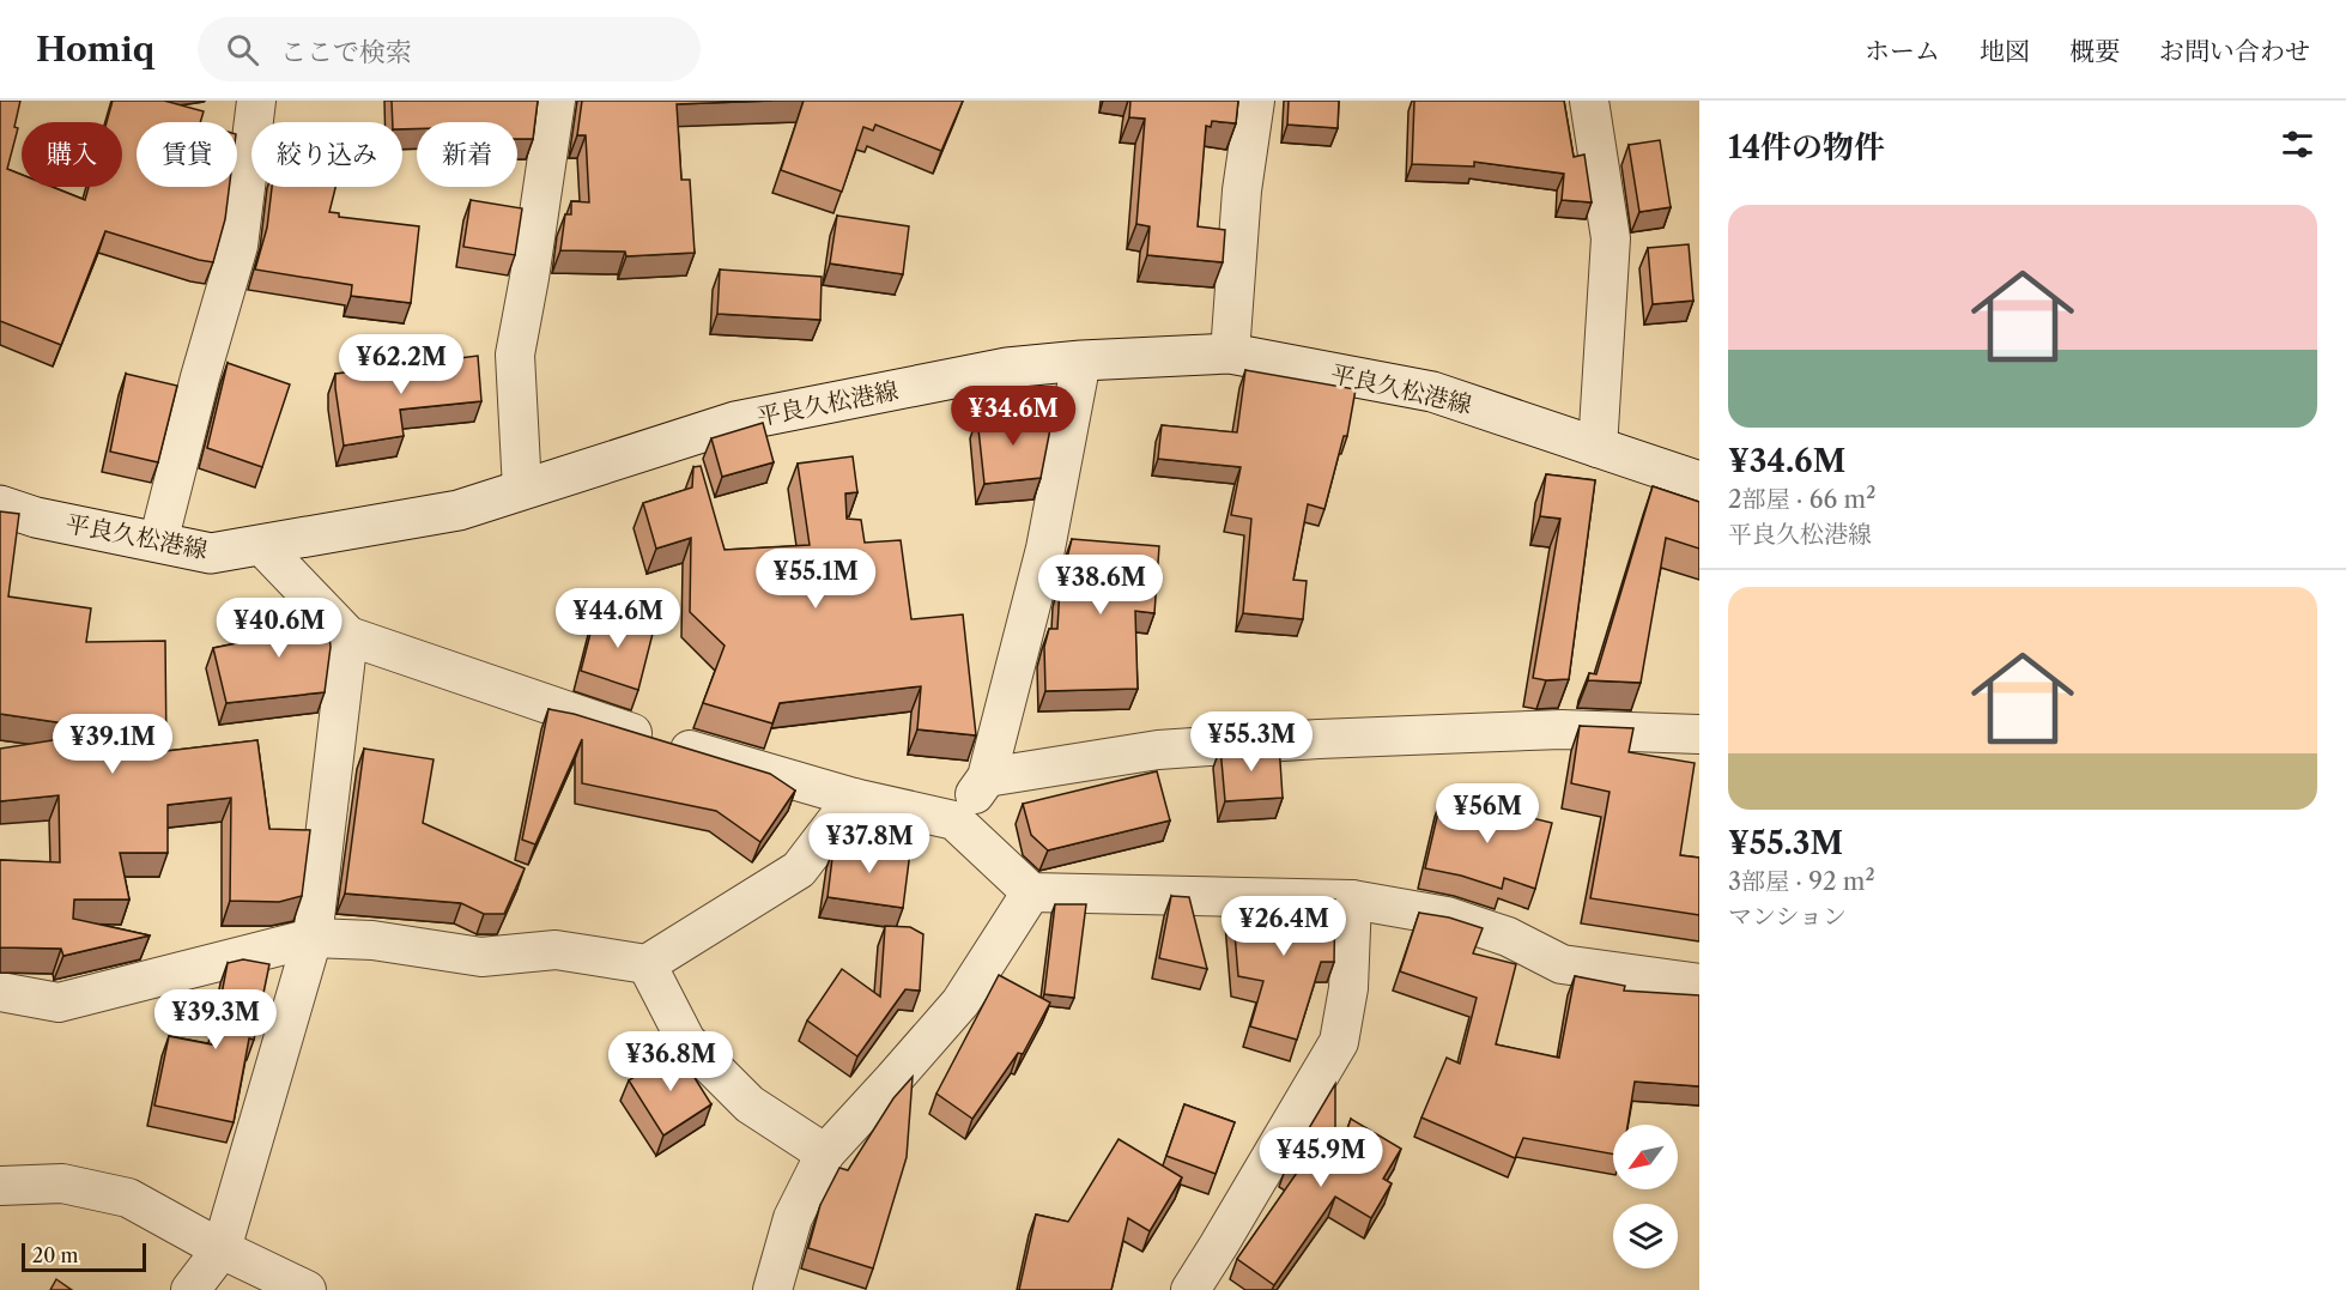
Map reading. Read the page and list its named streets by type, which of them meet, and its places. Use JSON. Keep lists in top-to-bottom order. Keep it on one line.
{"streets":{"main road":["平良久松港線"]},"scale_bar":"20 m","north":"bottom left","page":{"header":"Homiq","search":"ここで検索","nav":["ホーム","地図","概要","お問い合わせ"],"heading":"14件の物件","chip":["購入","賃貸","絞り込み","新着"],"list":[{"name":"¥34.6M","note":"2部屋 · 66 m² · 平良久松港線"},{"name":"¥55.3M","note":"3部屋 · 92 m² · マンション"}],"price":["¥62.2M","¥34.6M","¥55.1M","¥38.6M","¥44.6M","¥40.6M","¥55.3M","¥39.1M","¥56M","¥37.8M","¥26.4M","¥39.3M","¥36.8M","¥45.9M"],"scale":"20 m"}}
